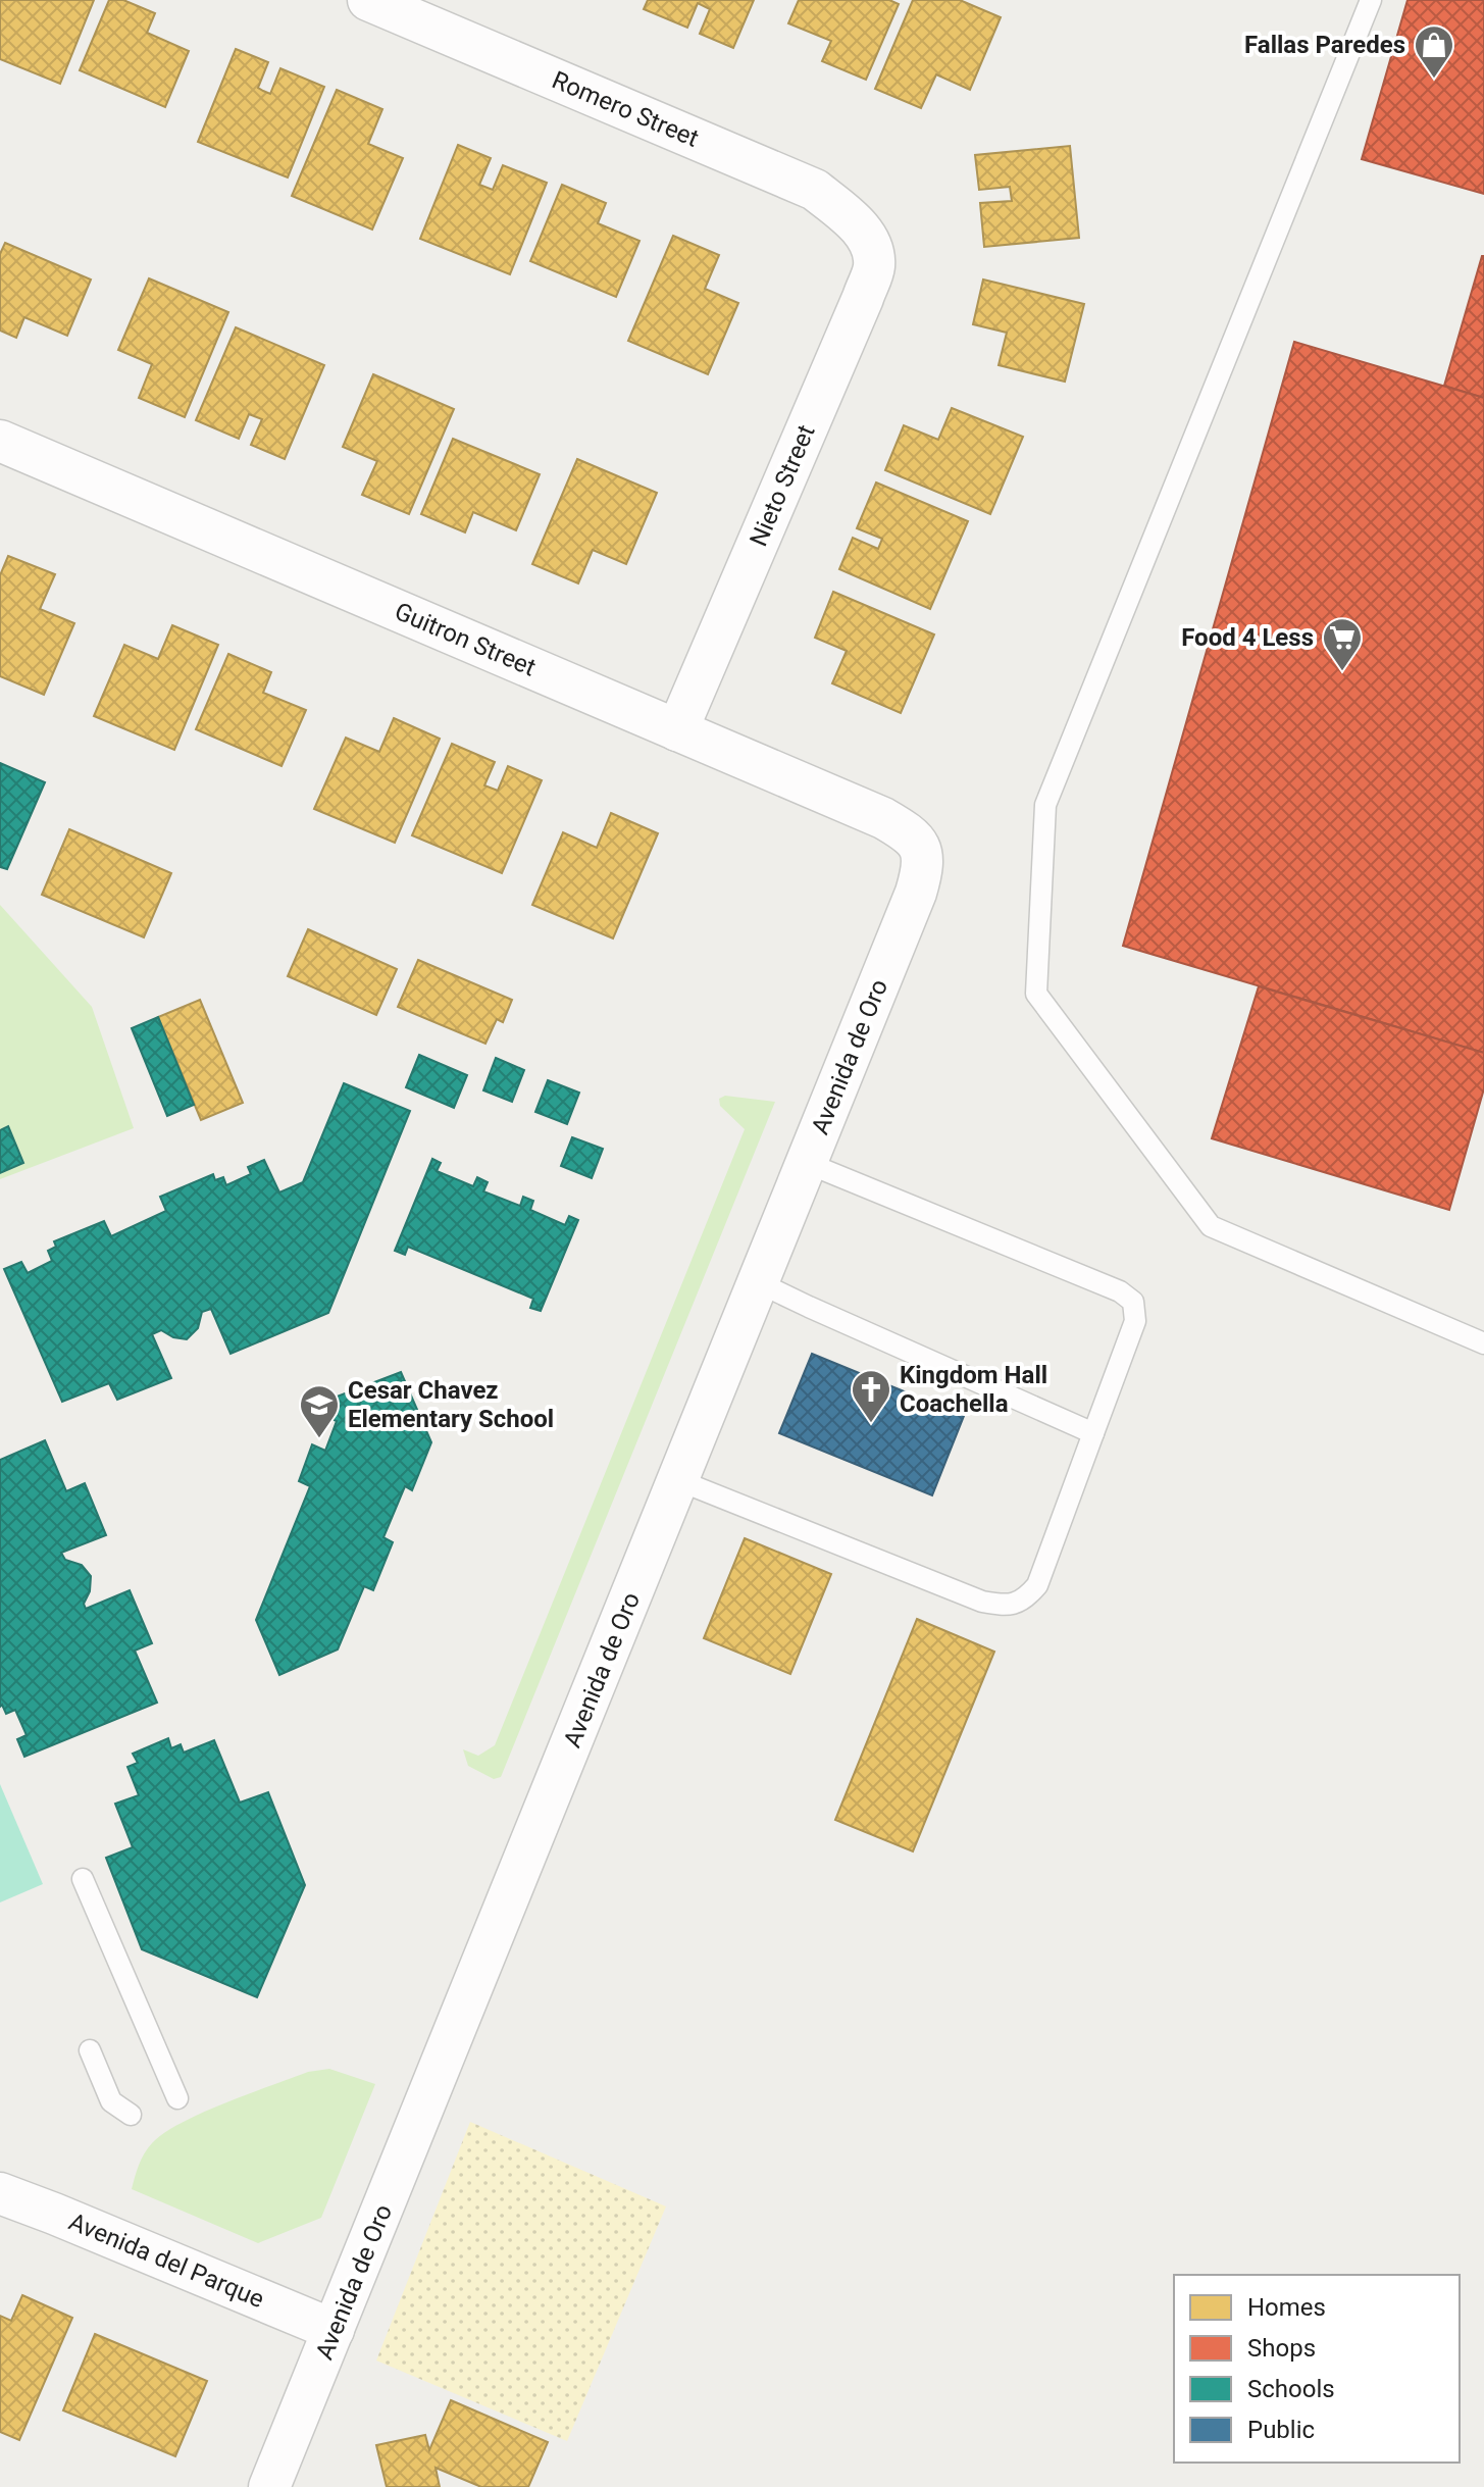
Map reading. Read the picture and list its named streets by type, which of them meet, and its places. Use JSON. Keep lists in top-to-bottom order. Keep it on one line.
{"streets":{"street":["Romero Street","Nieto Street","Guitron Street","Avenida de Oro","Avenida del Parque"]},"crossings":[["Romero Street","Nieto Street"],["Nieto Street","Guitron Street"],["Guitron Street","Avenida de Oro"],["Avenida de Oro","Avenida del Parque"]],"places":{"shop":["Fallas Paredes"],"supermarket":["Food 4 Less"],"church":["Kingdom Hall Coachella"],"school or university":["Cesar Chavez Elementary School"]},"legend":["Homes","Shops","Schools","Public"]}
